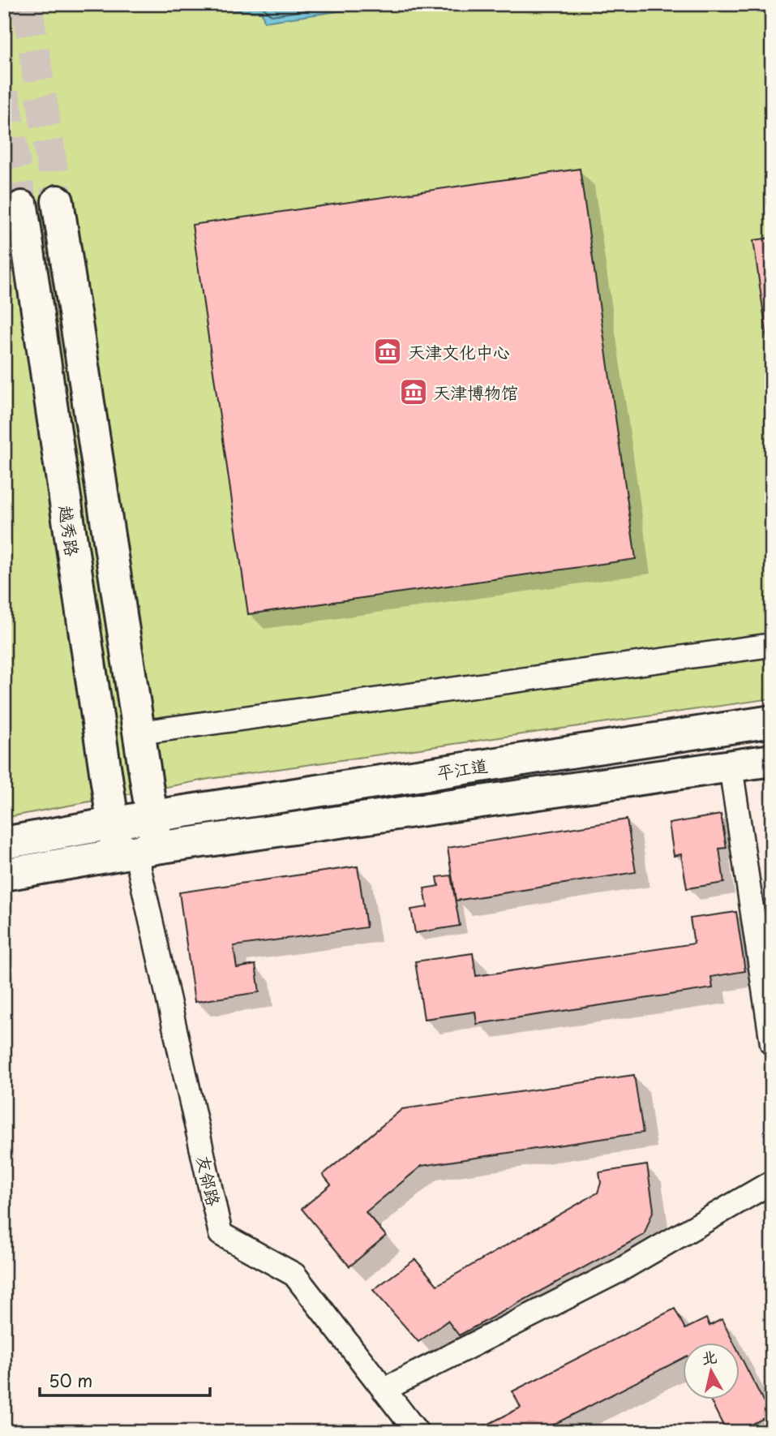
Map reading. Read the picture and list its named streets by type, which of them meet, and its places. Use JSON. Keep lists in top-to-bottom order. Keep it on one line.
{"streets":{"main road":["越秀路","平江道"],"street":["友邻路"]},"crossings":[["越秀路","平江道"],["越秀路","友邻路"],["平江道","友邻路"]],"places":{"museum":["天津文化中心","天津博物馆"]},"scale_bar":"50 m","north":"top"}
